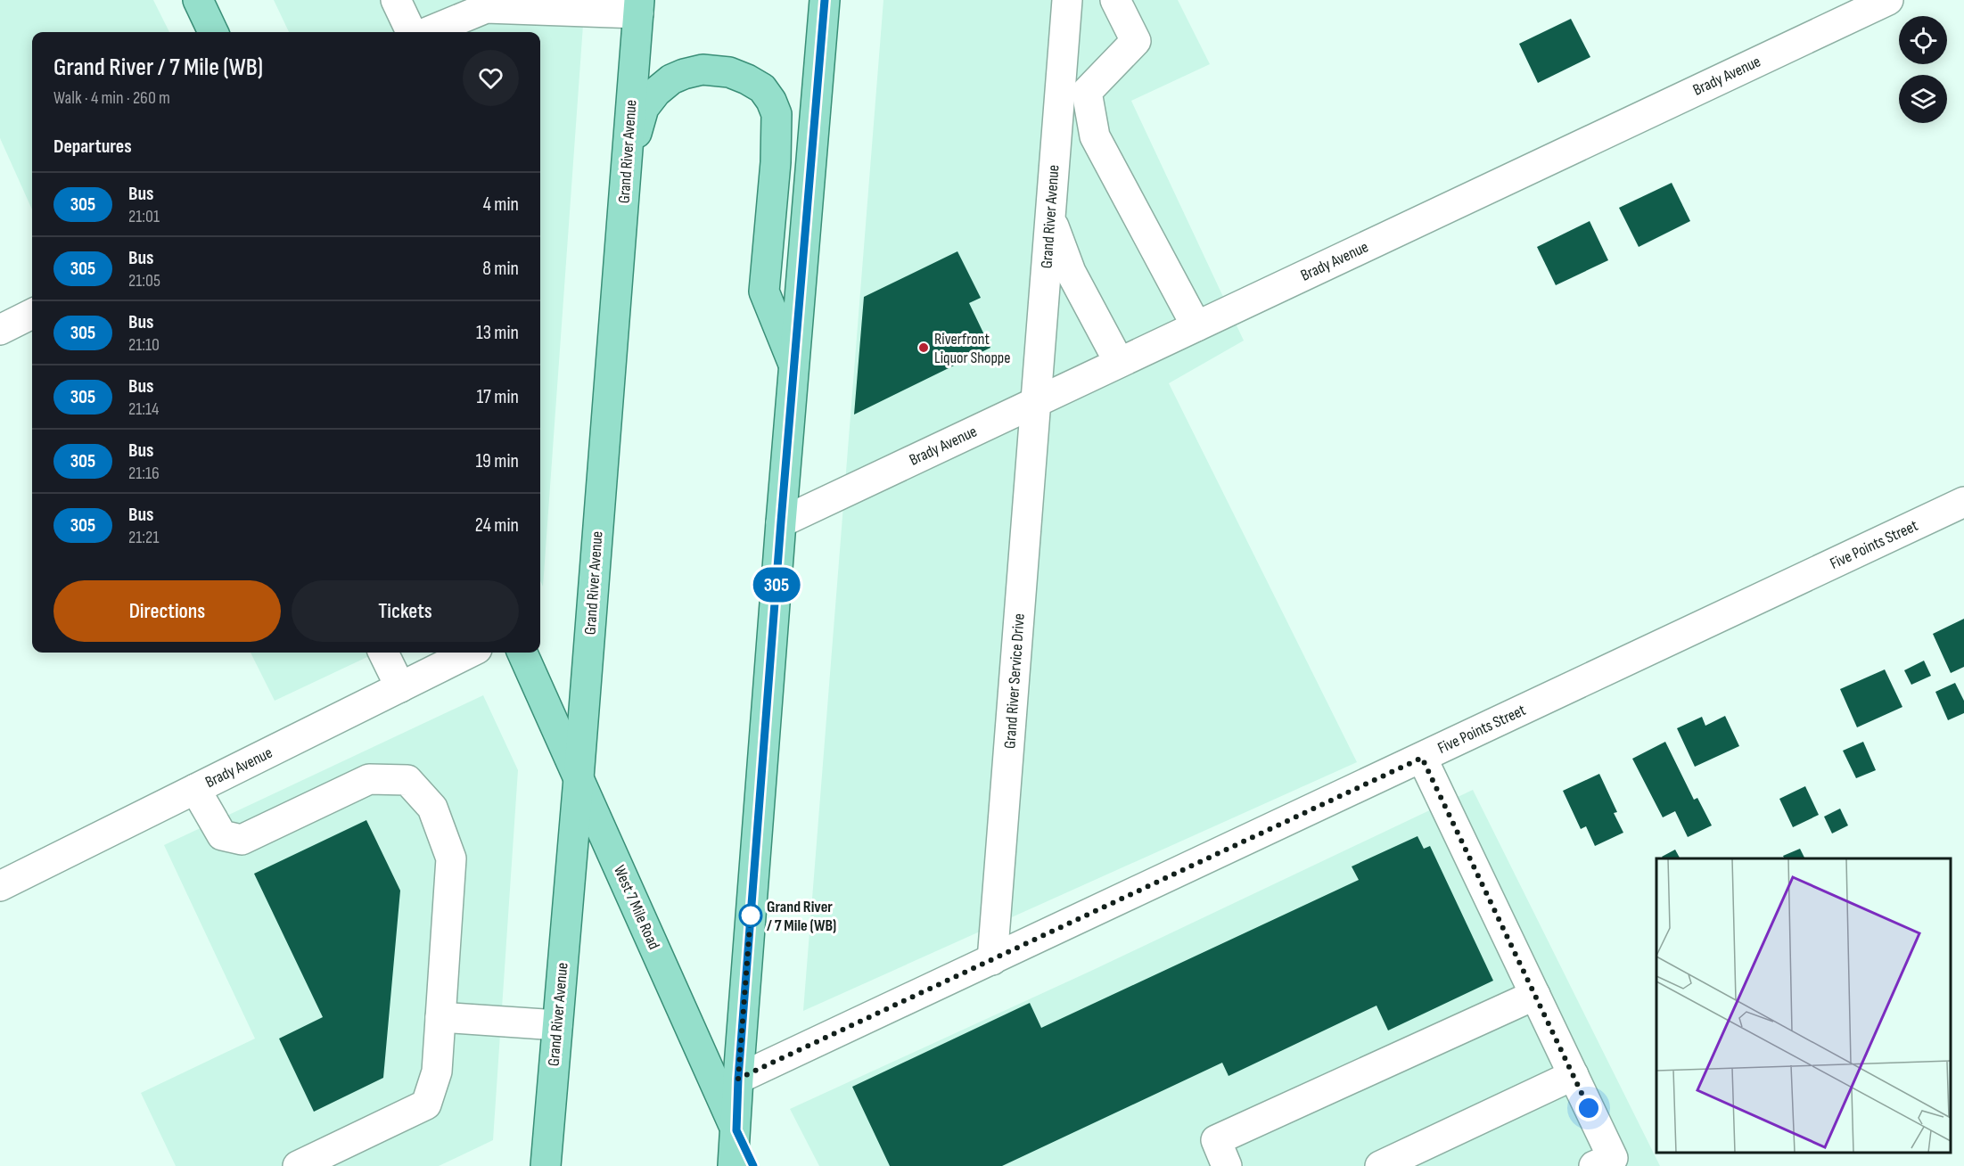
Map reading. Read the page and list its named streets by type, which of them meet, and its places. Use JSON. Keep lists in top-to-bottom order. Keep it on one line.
{"streets":{"main road":["Grand River Avenue","West 7 Mile Road"],"street":["Brady Avenue","Five Points Street","Grand River Service Drive"]},"crossings":[["Brady Avenue","Grand River Avenue"],["Brady Avenue","Grand River Service Drive"],["Grand River Avenue","Grand River Service Drive"],["Grand River Avenue","West 7 Mile Road"],["Five Points Street","Grand River Service Drive"]],"places":["Riverfront Liquor Shoppe","Grand River / 7 Mile (WB)"],"lines":["bus line 305"],"page":{"on_map":"305","heading":[["Grand River / 7 Mile (WB)","Walk · 4 min · 260 m"],"Departures"],"list":[{"mark":"305","name":"Bus","note":"21:01","value":"4 min"},{"mark":"305","name":"Bus","note":"21:05","value":"8 min"},{"mark":"305","name":"Bus","note":"21:10","value":"13 min"},{"mark":"305","name":"Bus","note":"21:14","value":"17 min"},{"mark":"305","name":"Bus","note":"21:16","value":"19 min"},{"mark":"305","name":"Bus","note":"21:21","value":"24 min"}],"buttons":["Directions","Tickets"]}}
